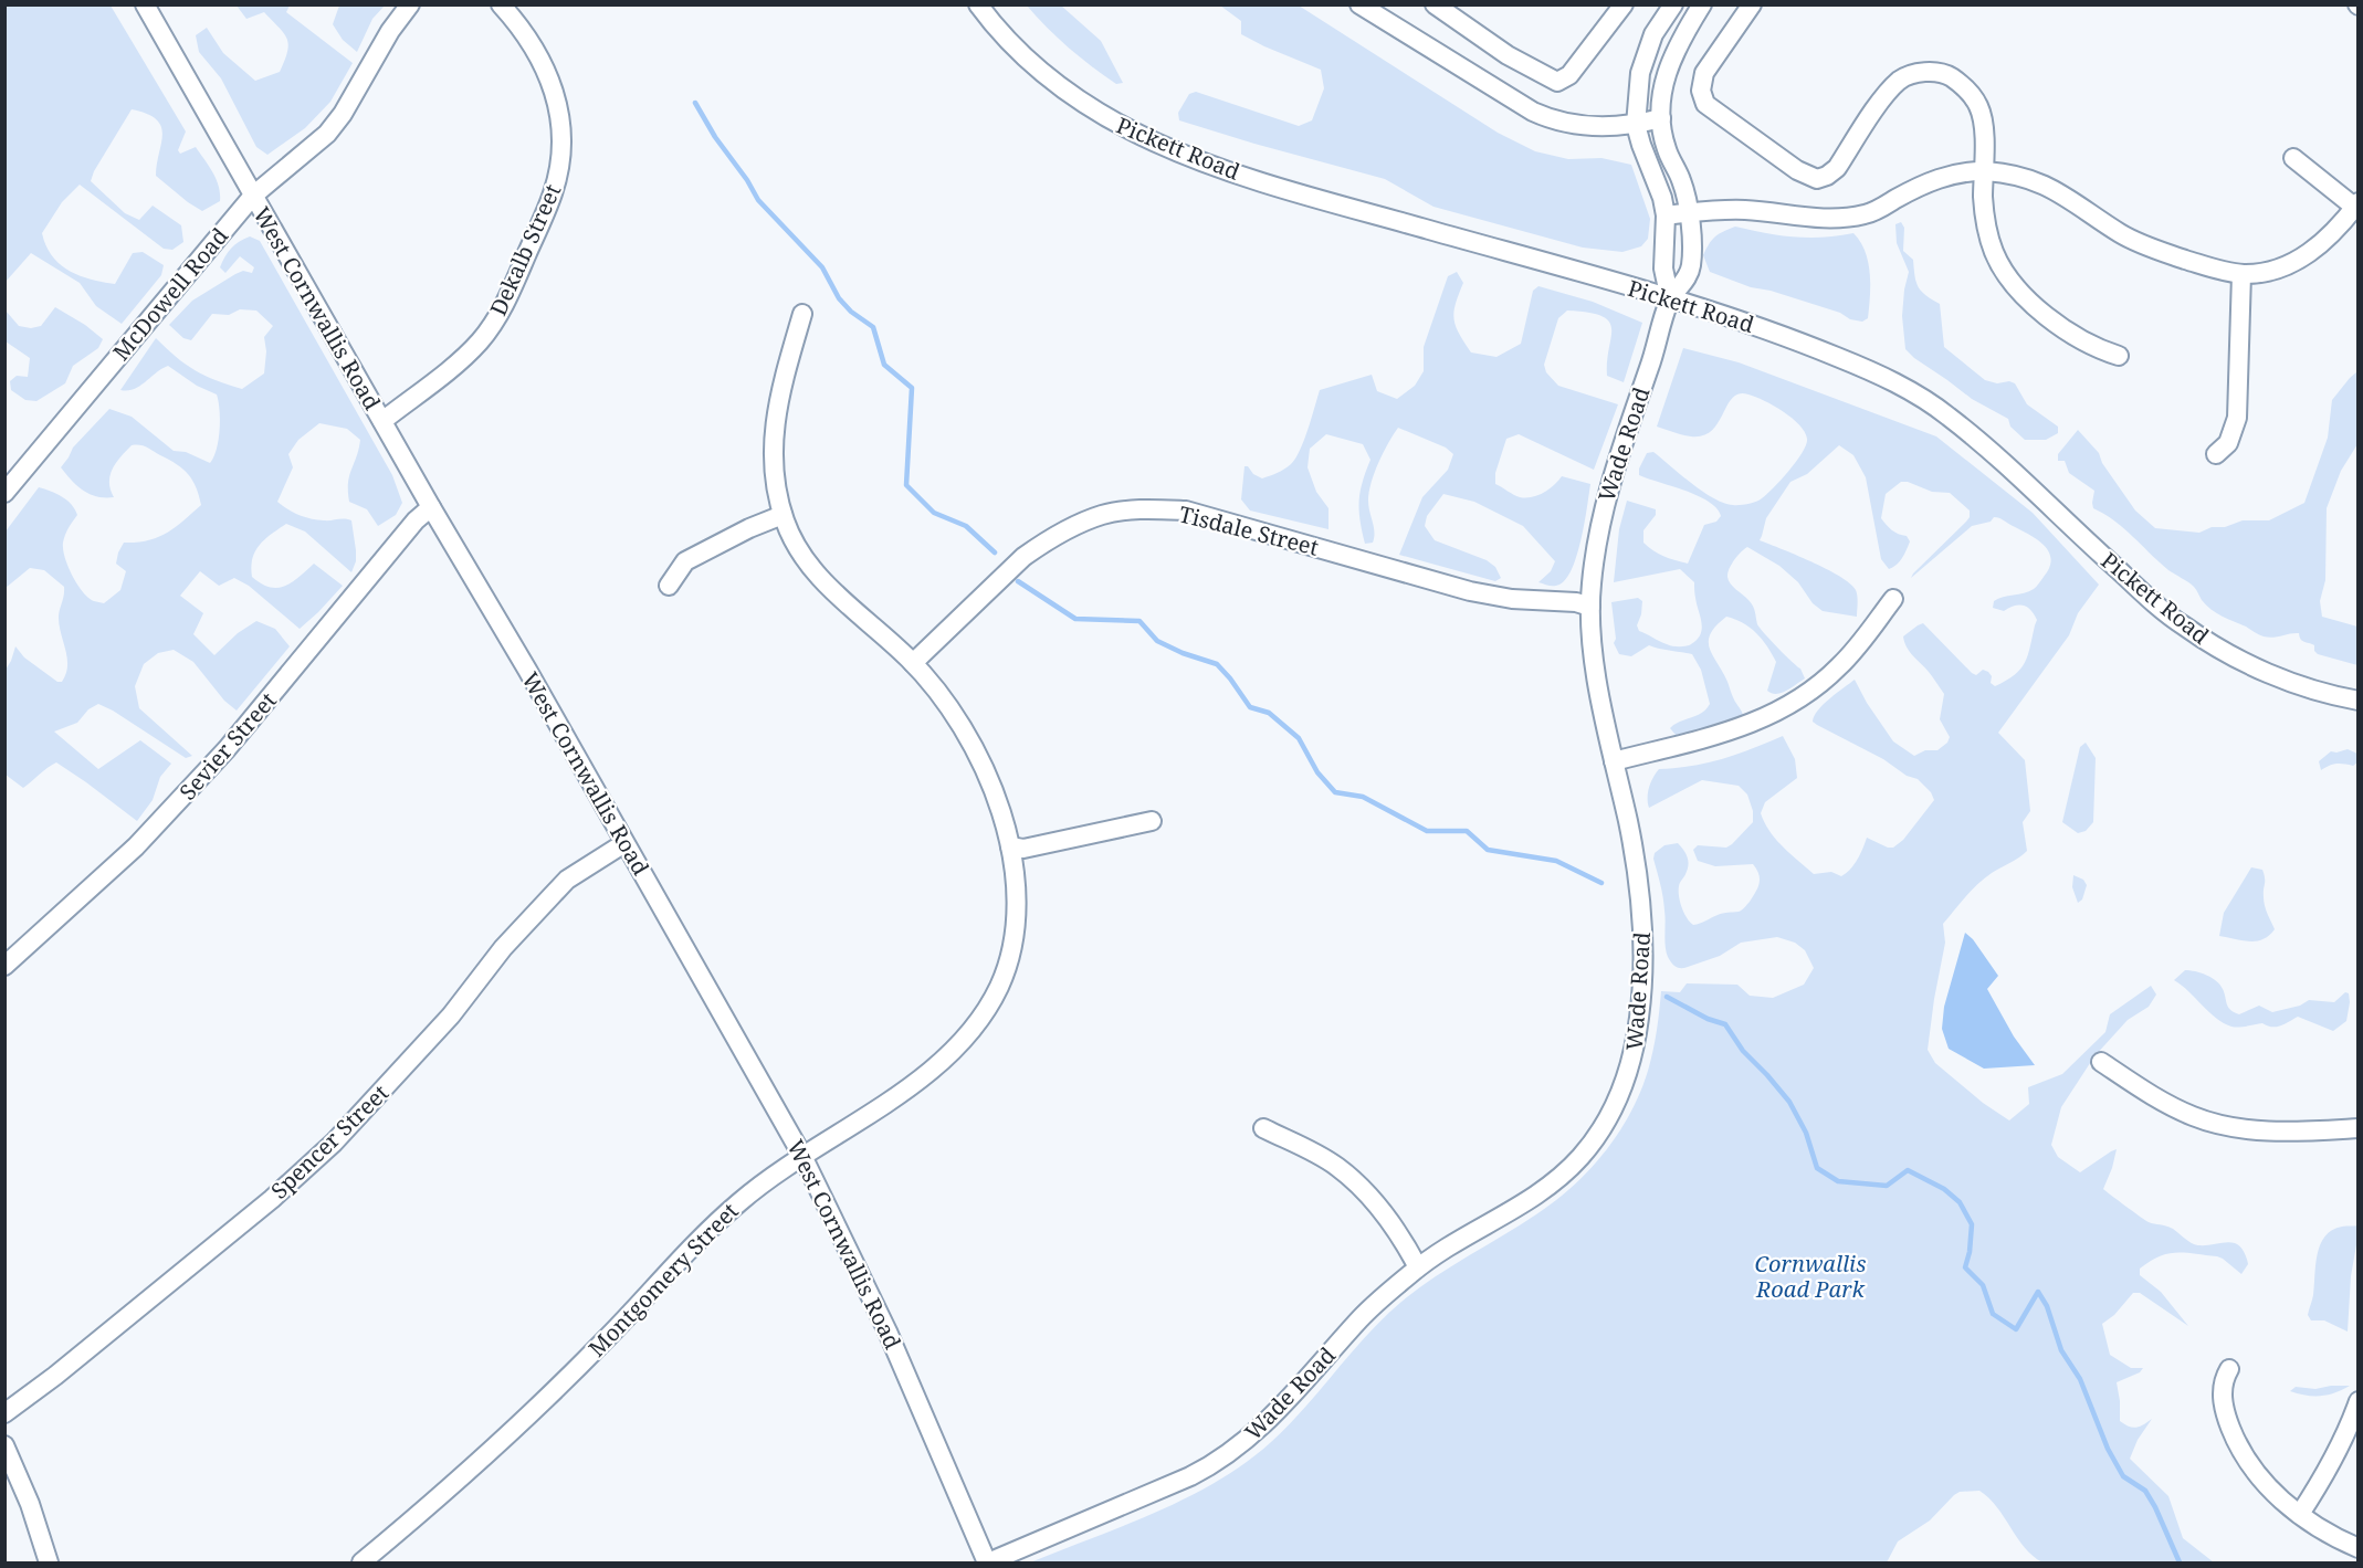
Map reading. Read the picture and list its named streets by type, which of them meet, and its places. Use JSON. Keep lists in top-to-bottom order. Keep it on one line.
{"streets":{"street":["Pickett Road","Dekalb Street","McDowell Road","West Cornwallis Road","Wade Road","Tisdale Street","Sevier Street","Spencer Street","Montgomery Street"]},"crossings":[["Pickett Road","Wade Road"],["Dekalb Street","West Cornwallis Road"],["McDowell Road","West Cornwallis Road"],["West Cornwallis Road","Wade Road"],["West Cornwallis Road","Sevier Street"],["West Cornwallis Road","Spencer Street"],["West Cornwallis Road","Montgomery Street"],["Wade Road","Tisdale Street"],["Tisdale Street","Montgomery Street"]],"parks":["Cornwallis Road Park"]}
